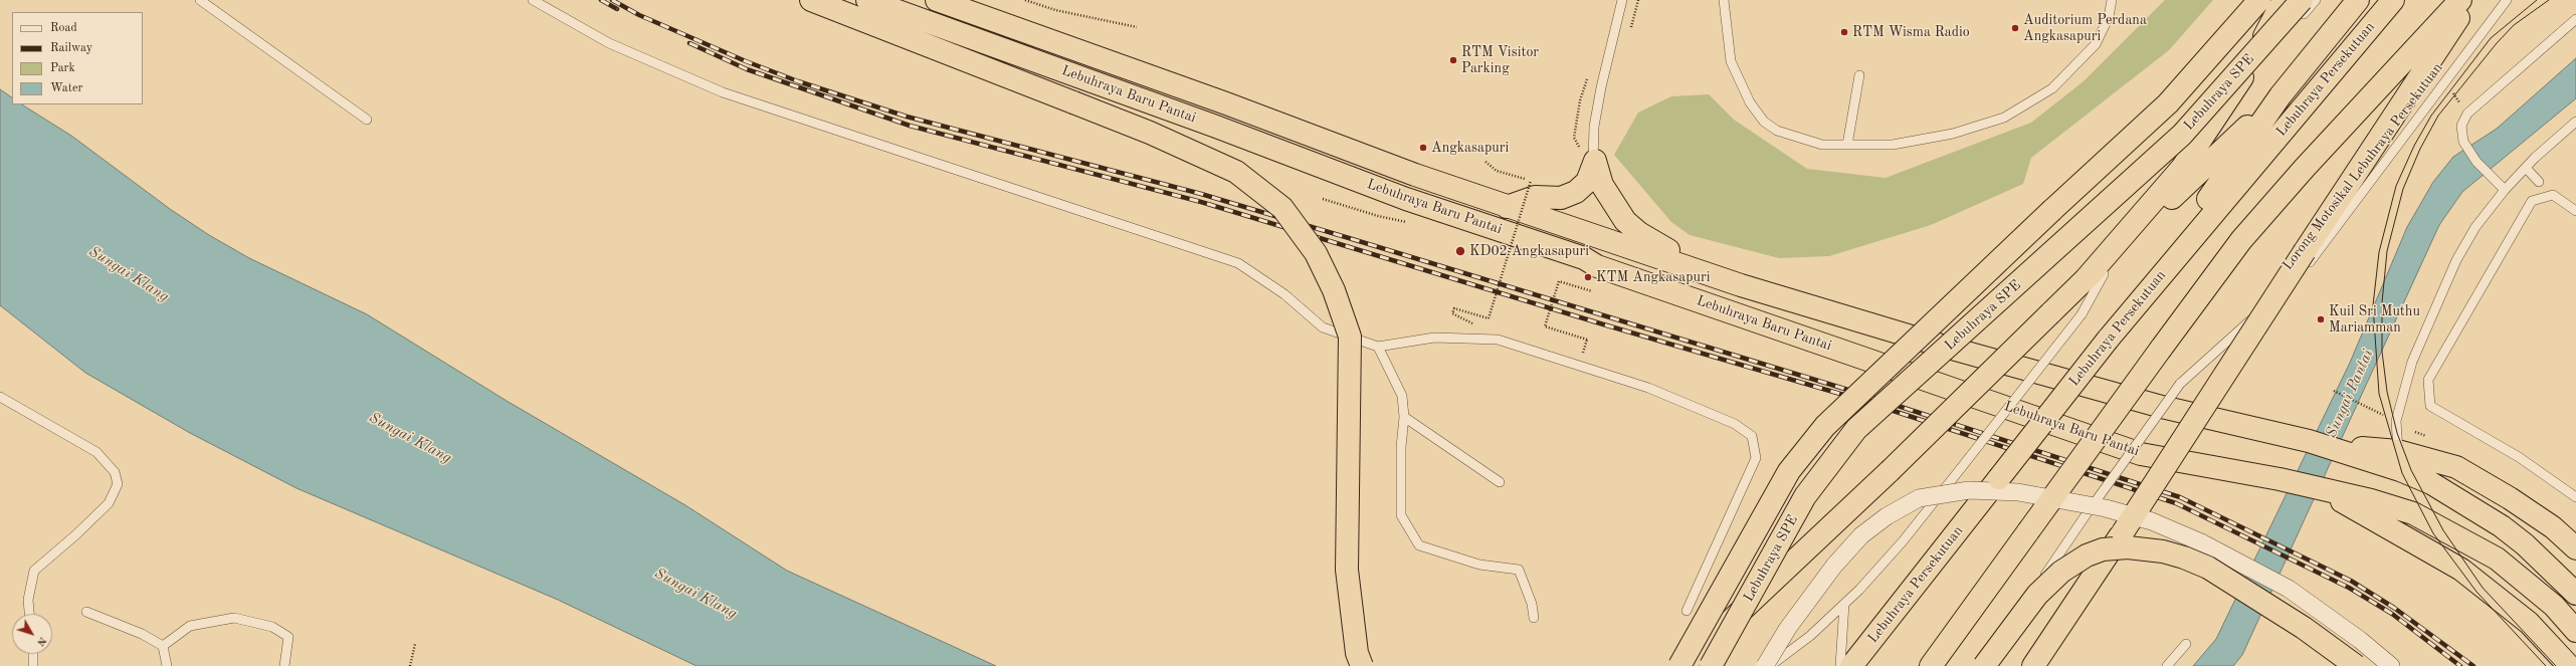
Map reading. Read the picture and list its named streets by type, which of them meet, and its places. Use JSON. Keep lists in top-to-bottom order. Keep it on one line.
{"streets":{"highway":["Lebuhraya Persekutuan","Lebuhraya SPE","Lebuhraya Baru Pantai"],"lane":["Lorong Motosikal Lebuhraya Persekutuan"]},"water":["Sungai Klang","Sungai Pantai"],"places":["Auditorium Perdana Angkasapuri","RTM Wisma Radio","RTM Visitor Parking","Angkasapuri","KD02 Angkasapuri","KTM Angkasapuri","Kuil Sri Muthu Mariamman"],"legend":["Road","Railway","Park","Water"],"north":"bottom right"}
